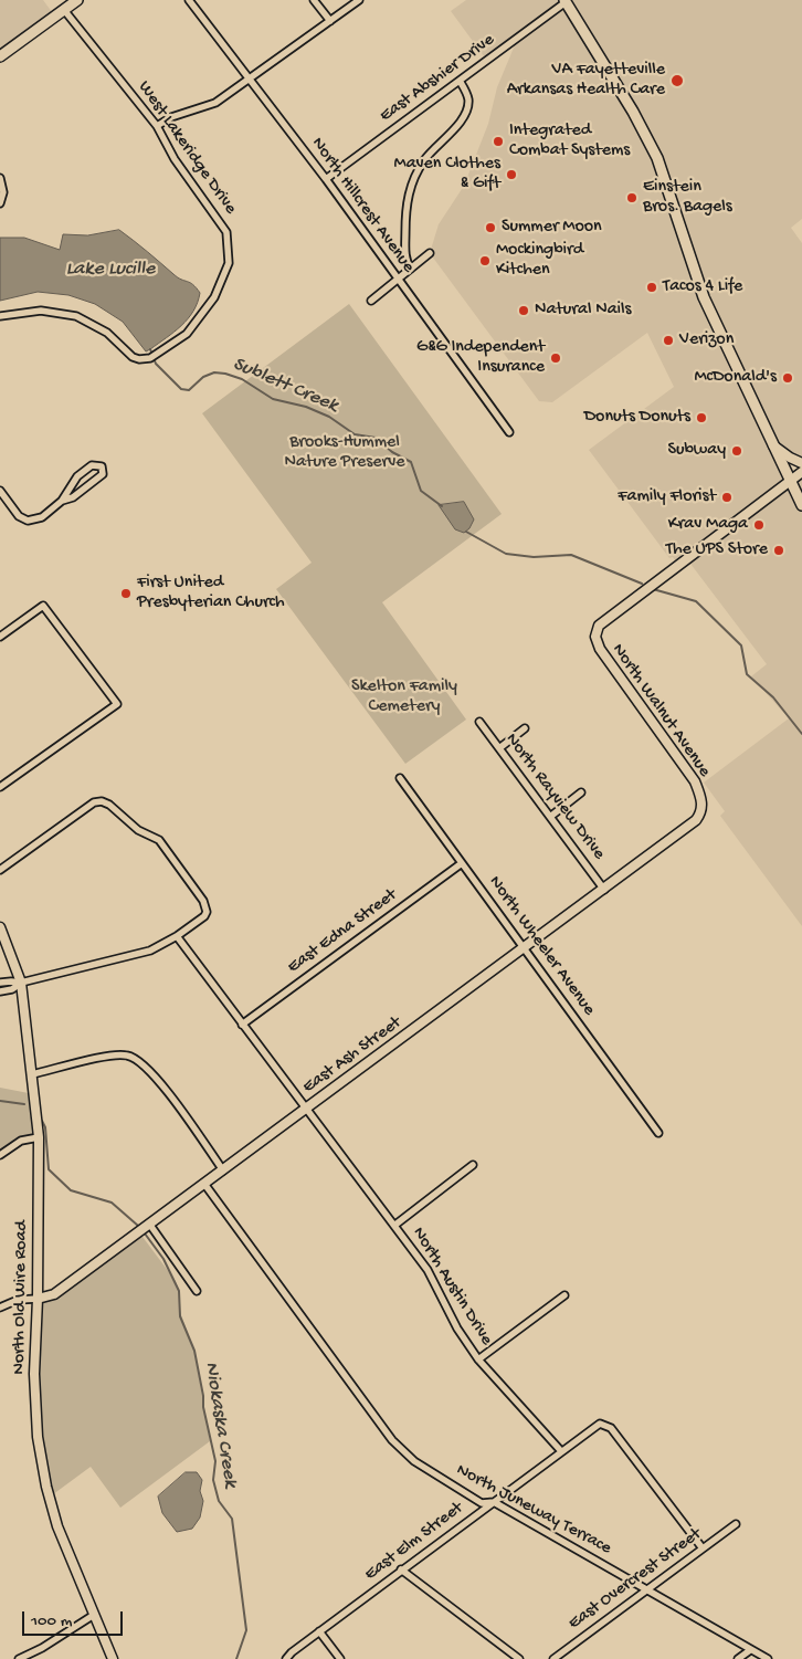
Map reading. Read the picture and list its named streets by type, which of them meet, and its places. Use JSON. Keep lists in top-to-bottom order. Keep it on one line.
{"streets":{"street":["East Abshier Drive","West Lakeridge Drive","North Hillcrest Avenue","North Walnut Avenue","North Rayview Drive","East Edna Street","North Wheeler Avenue","East Ash Street","North Austin Drive","North Old Wire Road","North Juneway Terrace","East Elm Street","East Overcrest Street"]},"crossings":[["East Abshier Drive","North Hillcrest Avenue"],["North Walnut Avenue","East Ash Street"],["North Rayview Drive","East Ash Street"],["East Edna Street","North Wheeler Avenue"],["East Edna Street","North Austin Drive"],["North Wheeler Avenue","East Ash Street"],["East Ash Street","North Austin Drive"],["East Ash Street","North Old Wire Road"],["East Ash Street","North Juneway Terrace"],["North Austin Drive","East Elm Street"],["North Juneway Terrace","East Elm Street"],["North Juneway Terrace","East Overcrest Street"]],"water":["Lake Lucille","Sublett Creek","Niokaska Creek"],"parks":["Brooks-Hummel Nature Preserve","Skelton Family Cemetery"],"places":["VA Fayetteville Arkansas Health Care","Integrated Combat Systems","Maven Clothes & Gift","Einstein Bros. Bagels","Summer Moon","Mockingbird Kitchen","Tacos 4 Life","Natural Nails","Verizon","G&G Independent Insurance","McDonald's","Donuts Donuts","Subway","Family Florist","Krav Maga","The UPS Store","First United Presbyterian Church"],"scale_bar":"100 m"}
